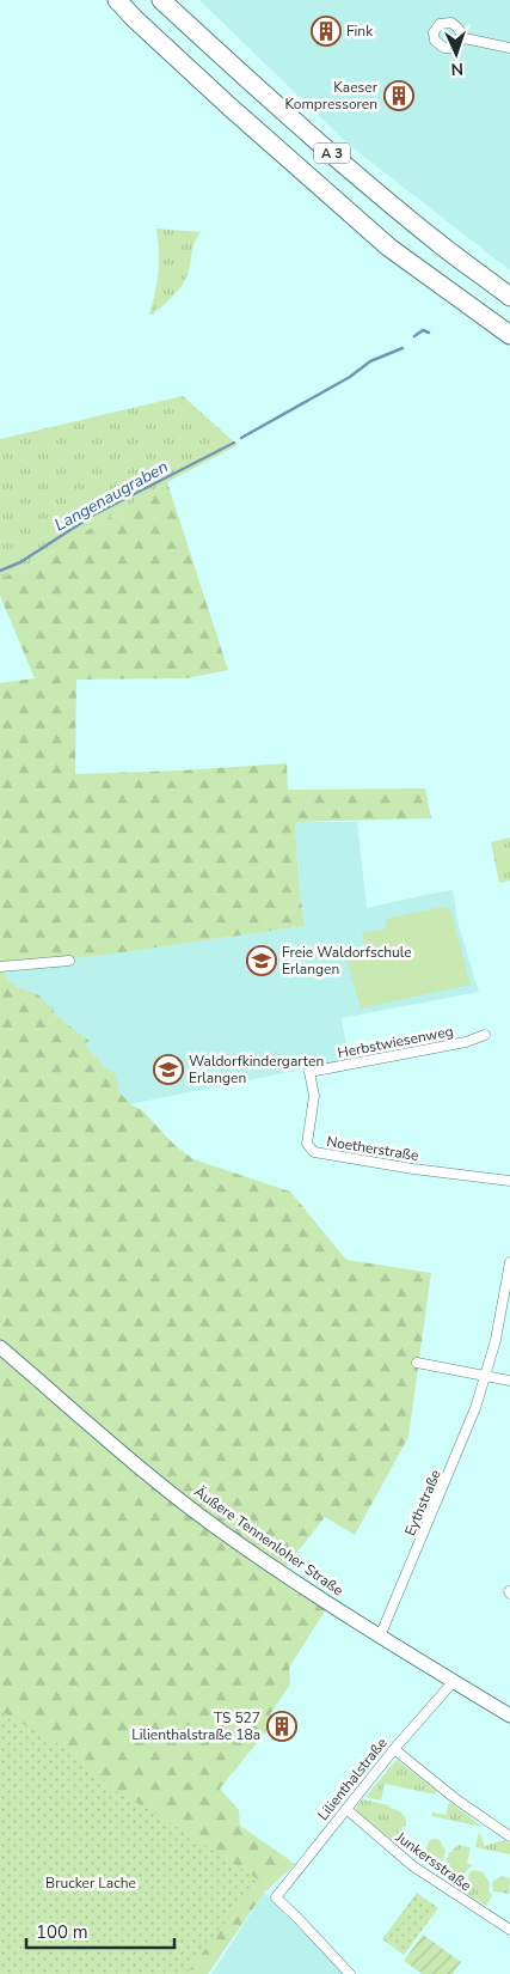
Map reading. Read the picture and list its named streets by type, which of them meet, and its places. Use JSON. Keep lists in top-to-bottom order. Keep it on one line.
{"streets":{"highway":["A 3"],"street":["Herbstwiesenweg","Noetherstraße","Eythstraße","Äußere Tennenloher Straße","Lilienthalstraße","Junkersstraße"]},"crossings":[["Herbstwiesenweg","Noetherstraße"],["Eythstraße","Äußere Tennenloher Straße"],["Äußere Tennenloher Straße","Lilienthalstraße"],["Lilienthalstraße","Junkersstraße"]],"water":["Langenaugraben"],"parks":["Brucker Lache"],"places":{"building":["Fink","Kaeser Kompressoren","TS 527 Lilienthalstraße 18a"],"school or university":["Freie Waldorfschule Erlangen","Waldorfkindergarten Erlangen"]},"scale_bar":"100 m","north":"bottom"}
